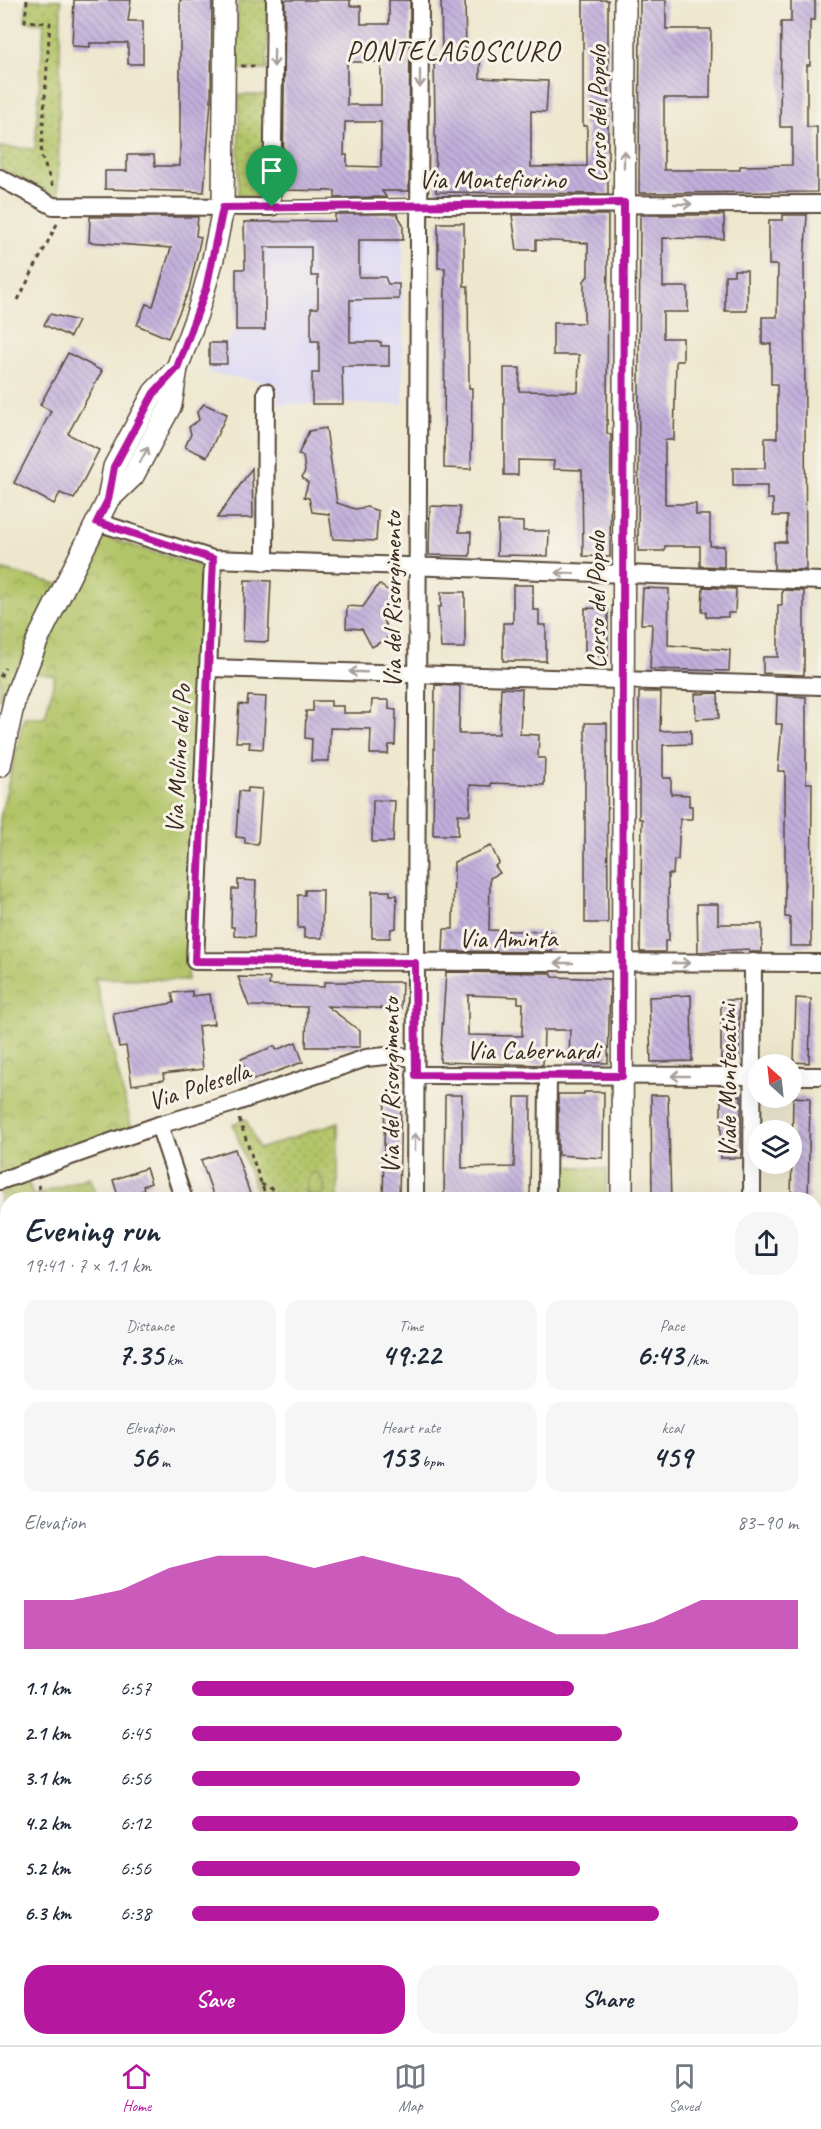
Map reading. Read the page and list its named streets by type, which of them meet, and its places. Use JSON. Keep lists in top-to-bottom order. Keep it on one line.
{"streets":{"street":["Corso del Popolo","Via Montefiorino","Via del Risorgimento","Via Mulino del Po","Via Aminta","Via Cabernardi","Viale Montecatini","Via Polesella"]},"crossings":[["Corso del Popolo","Via Montefiorino"],["Corso del Popolo","Via Aminta"],["Corso del Popolo","Via Cabernardi"],["Via Montefiorino","Via del Risorgimento"],["Via del Risorgimento","Via Aminta"],["Via del Risorgimento","Via Cabernardi"],["Via del Risorgimento","Via Polesella"],["Via Mulino del Po","Via Aminta"],["Via Aminta","Viale Montecatini"],["Via Cabernardi","Via Polesella"]],"one_way":["Via Cabernardi"],"districts":["PONTELAGOSCURO"],"north":"top left","page":{"heading":["Evening run","19:41 · 7 × 1.1 km"],"stats":[["Distance","7.35 km"],["Time","49:22"],["Pace","6:43 /km"],["Elevation","56 m"],["Heart rate","153 bpm"],["kcal","459"]],"chart":["Elevation","83–90 m"],"list":[{"name":"1.1 km","note":"6:57"},{"name":"2.1 km","note":"6:45"},{"name":"3.1 km","note":"6:56"},{"name":"4.2 km","note":"6:12"},{"name":"5.2 km","note":"6:56"},{"name":"6.3 km","note":"6:38"}],"buttons":["Save","Share"],"tabs":["Home","Map","Saved"]}}
